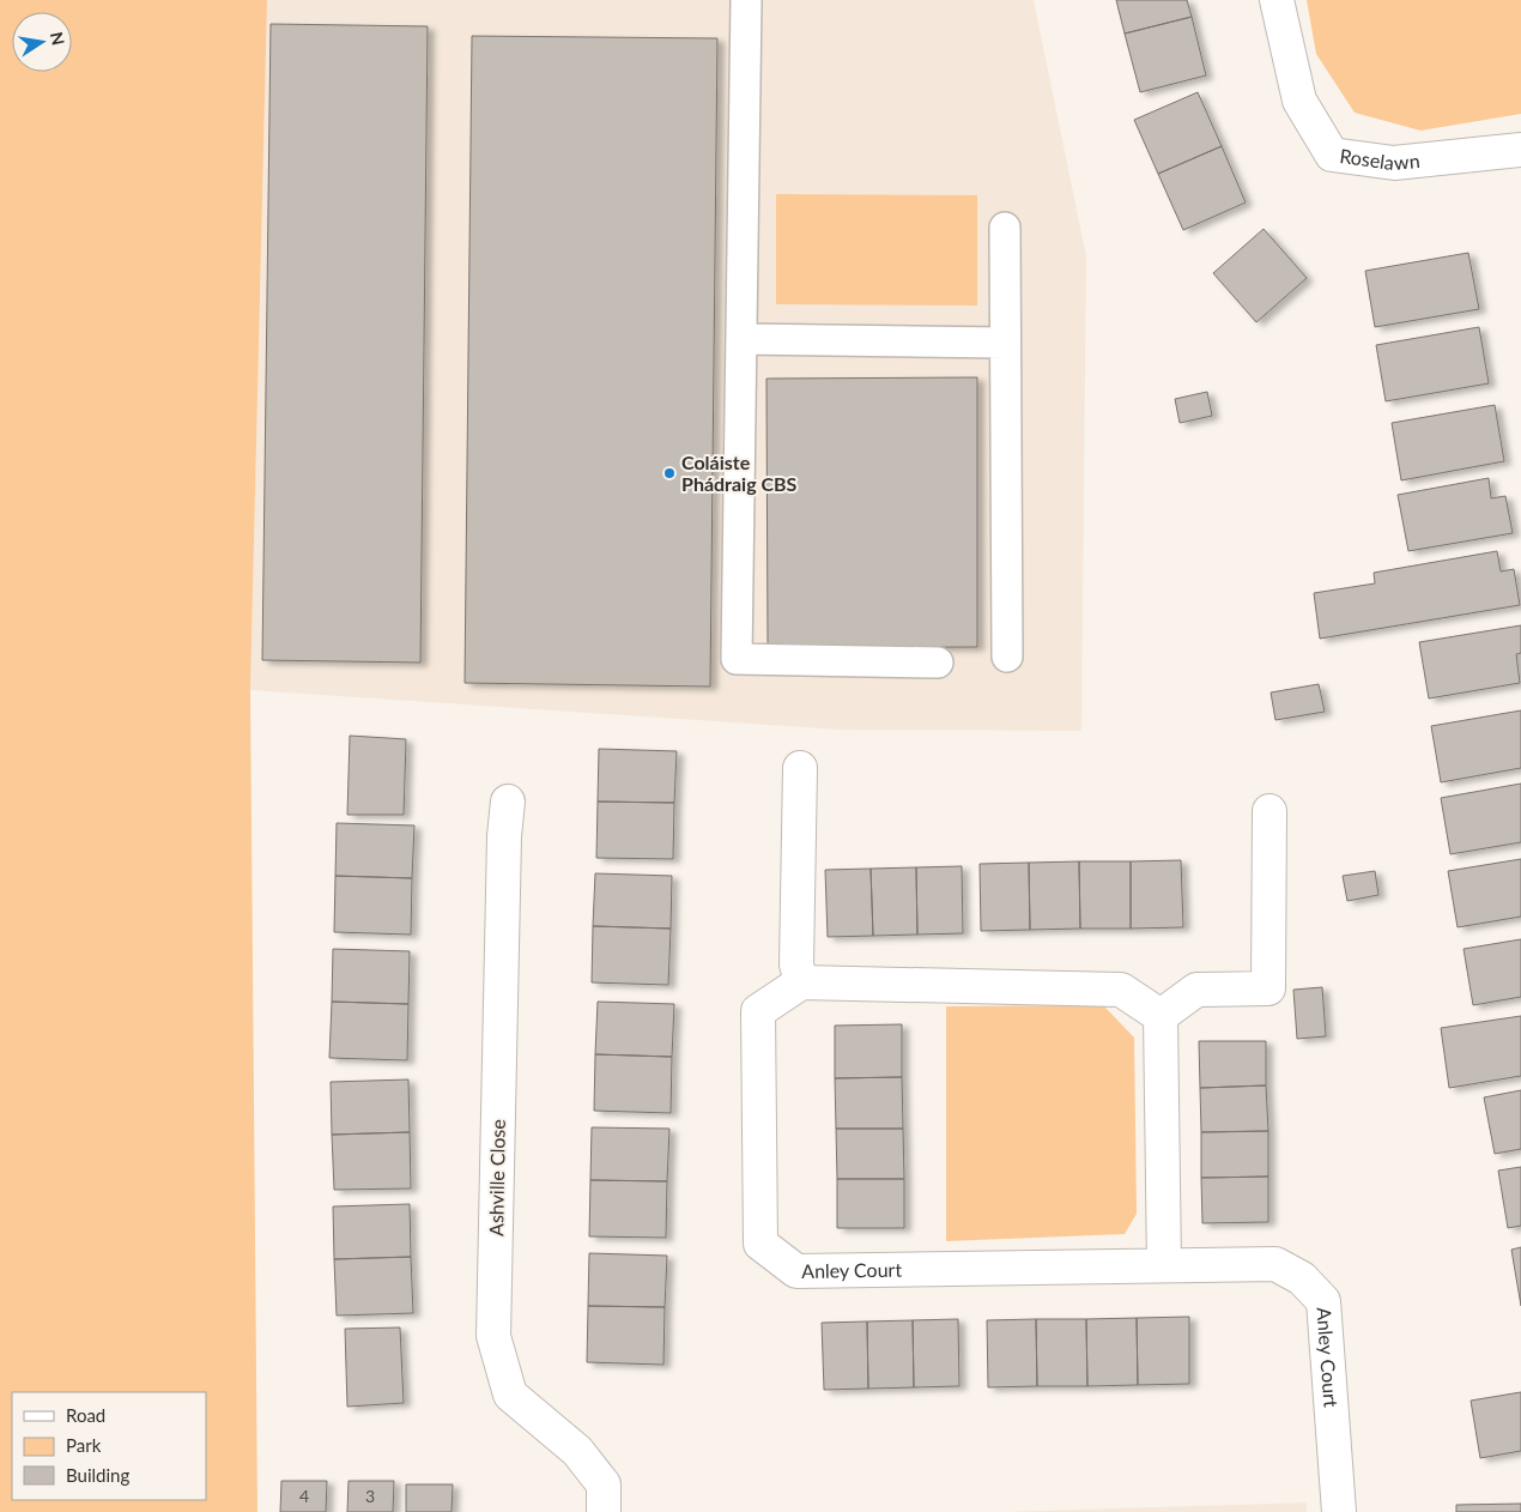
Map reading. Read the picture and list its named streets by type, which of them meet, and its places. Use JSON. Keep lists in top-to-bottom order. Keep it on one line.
{"streets":{"street":["Roselawn","Ashville Close","Anley Court"]},"places":["Coláiste Phádraig CBS"],"house_numbers":["4","3"],"legend":["Road","Park","Building"],"north":"right"}
